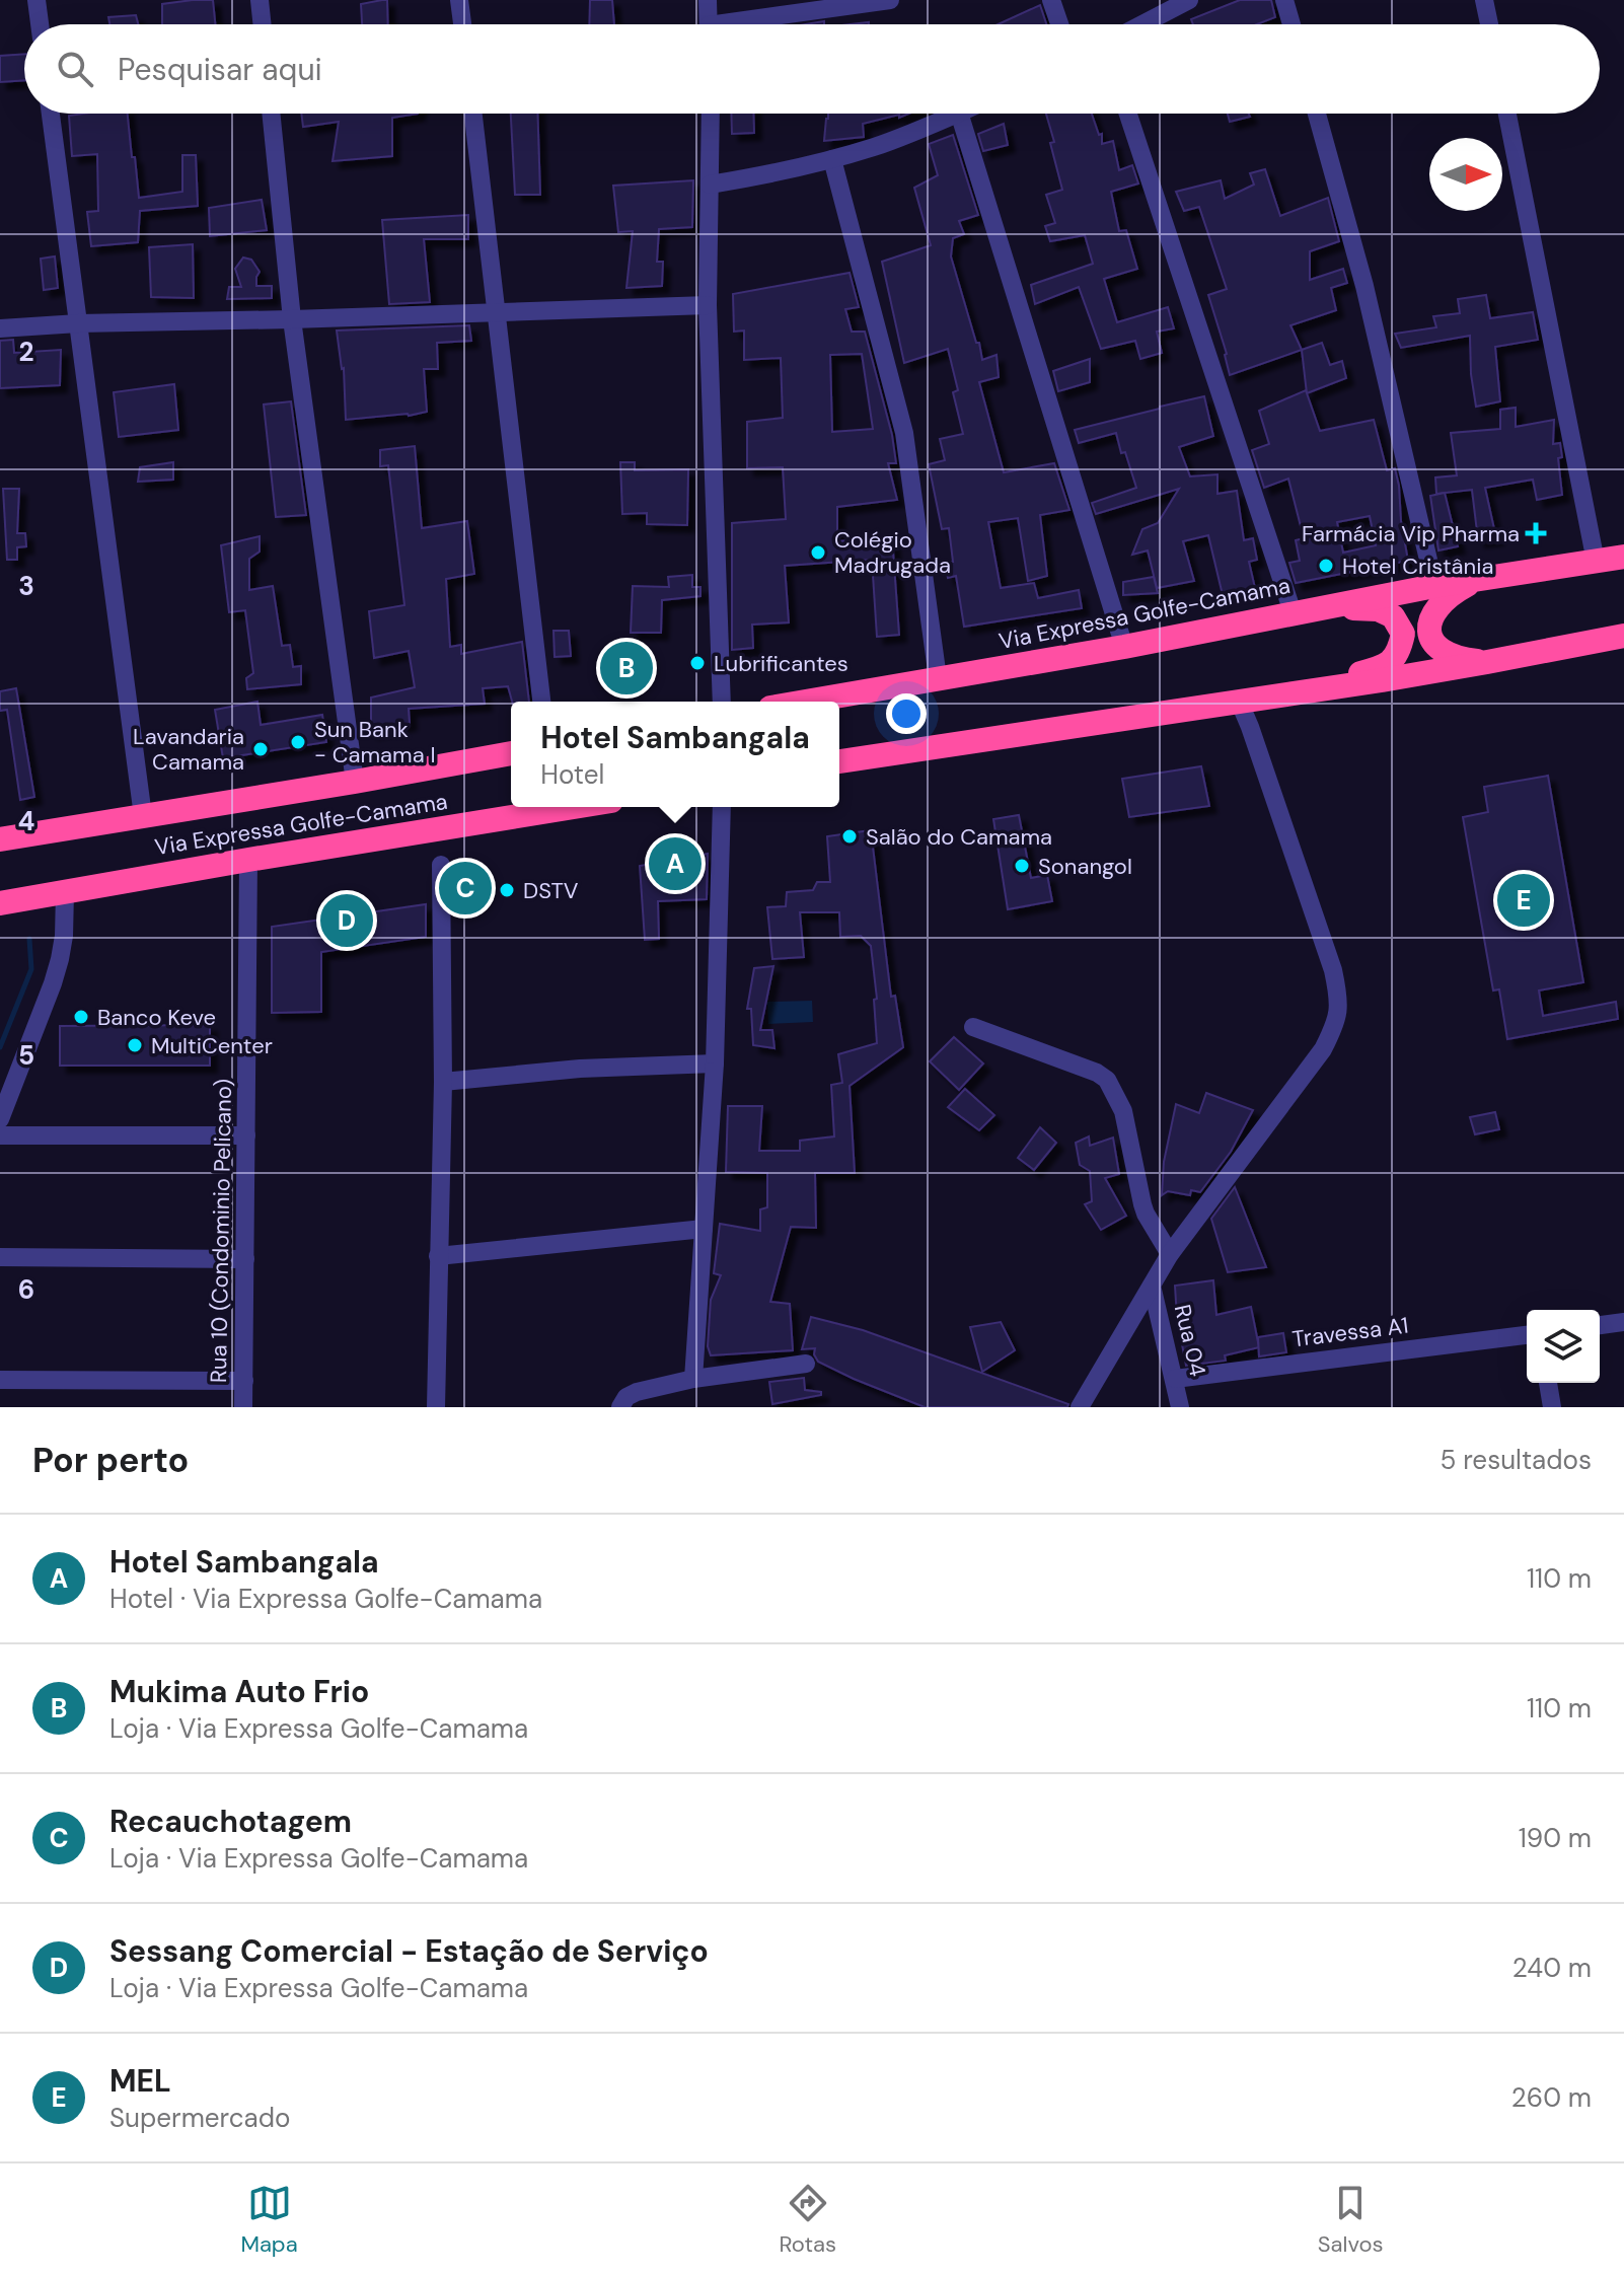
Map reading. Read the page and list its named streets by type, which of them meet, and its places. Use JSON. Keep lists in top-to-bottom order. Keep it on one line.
{"streets":{"highway":["Via Expressa Golfe-Camama"],"street":["Rua 10 (Condominio Pelicano)","Travessa A1","Rua 04"]},"crossings":[["Via Expressa Golfe-Camama","Rua 10 (Condominio Pelicano)"],["Travessa A1","Rua 04"]],"places":{"health":["Farmácia Vip Pharma"],"other":["Colégio Madrugada","Hotel Cristânia","Lubrificantes","Sun Bank - Camama I","Lavandaria Camama","Salão do Camama","Sonangol","DSTV","Banco Keve","MultiCenter"]},"north":"right","page":{"search":"Pesquisar aqui","pins":["B","A","C","E","D"],"popup":["Hotel Sambangala","Hotel"],"heading":["Por perto","5 resultados"],"list":[{"mark":"A","name":"Hotel Sambangala","note":"Hotel · Via Expressa Golfe-Camama","value":"110 m"},{"mark":"B","name":"Mukima Auto Frio","note":"Loja · Via Expressa Golfe-Camama","value":"110 m"},{"mark":"C","name":"Recauchotagem","note":"Loja · Via Expressa Golfe-Camama","value":"190 m"},{"mark":"D","name":"Sessang Comercial - Estação de Serviço","note":"Loja · Via Expressa Golfe-Camama","value":"240 m"},{"mark":"E","name":"MEL","note":"Supermercado","value":"260 m"}],"nav":["Mapa","Rotas","Salvos"]},"grid":{"rows":["2","3","4","5","6"]}}
